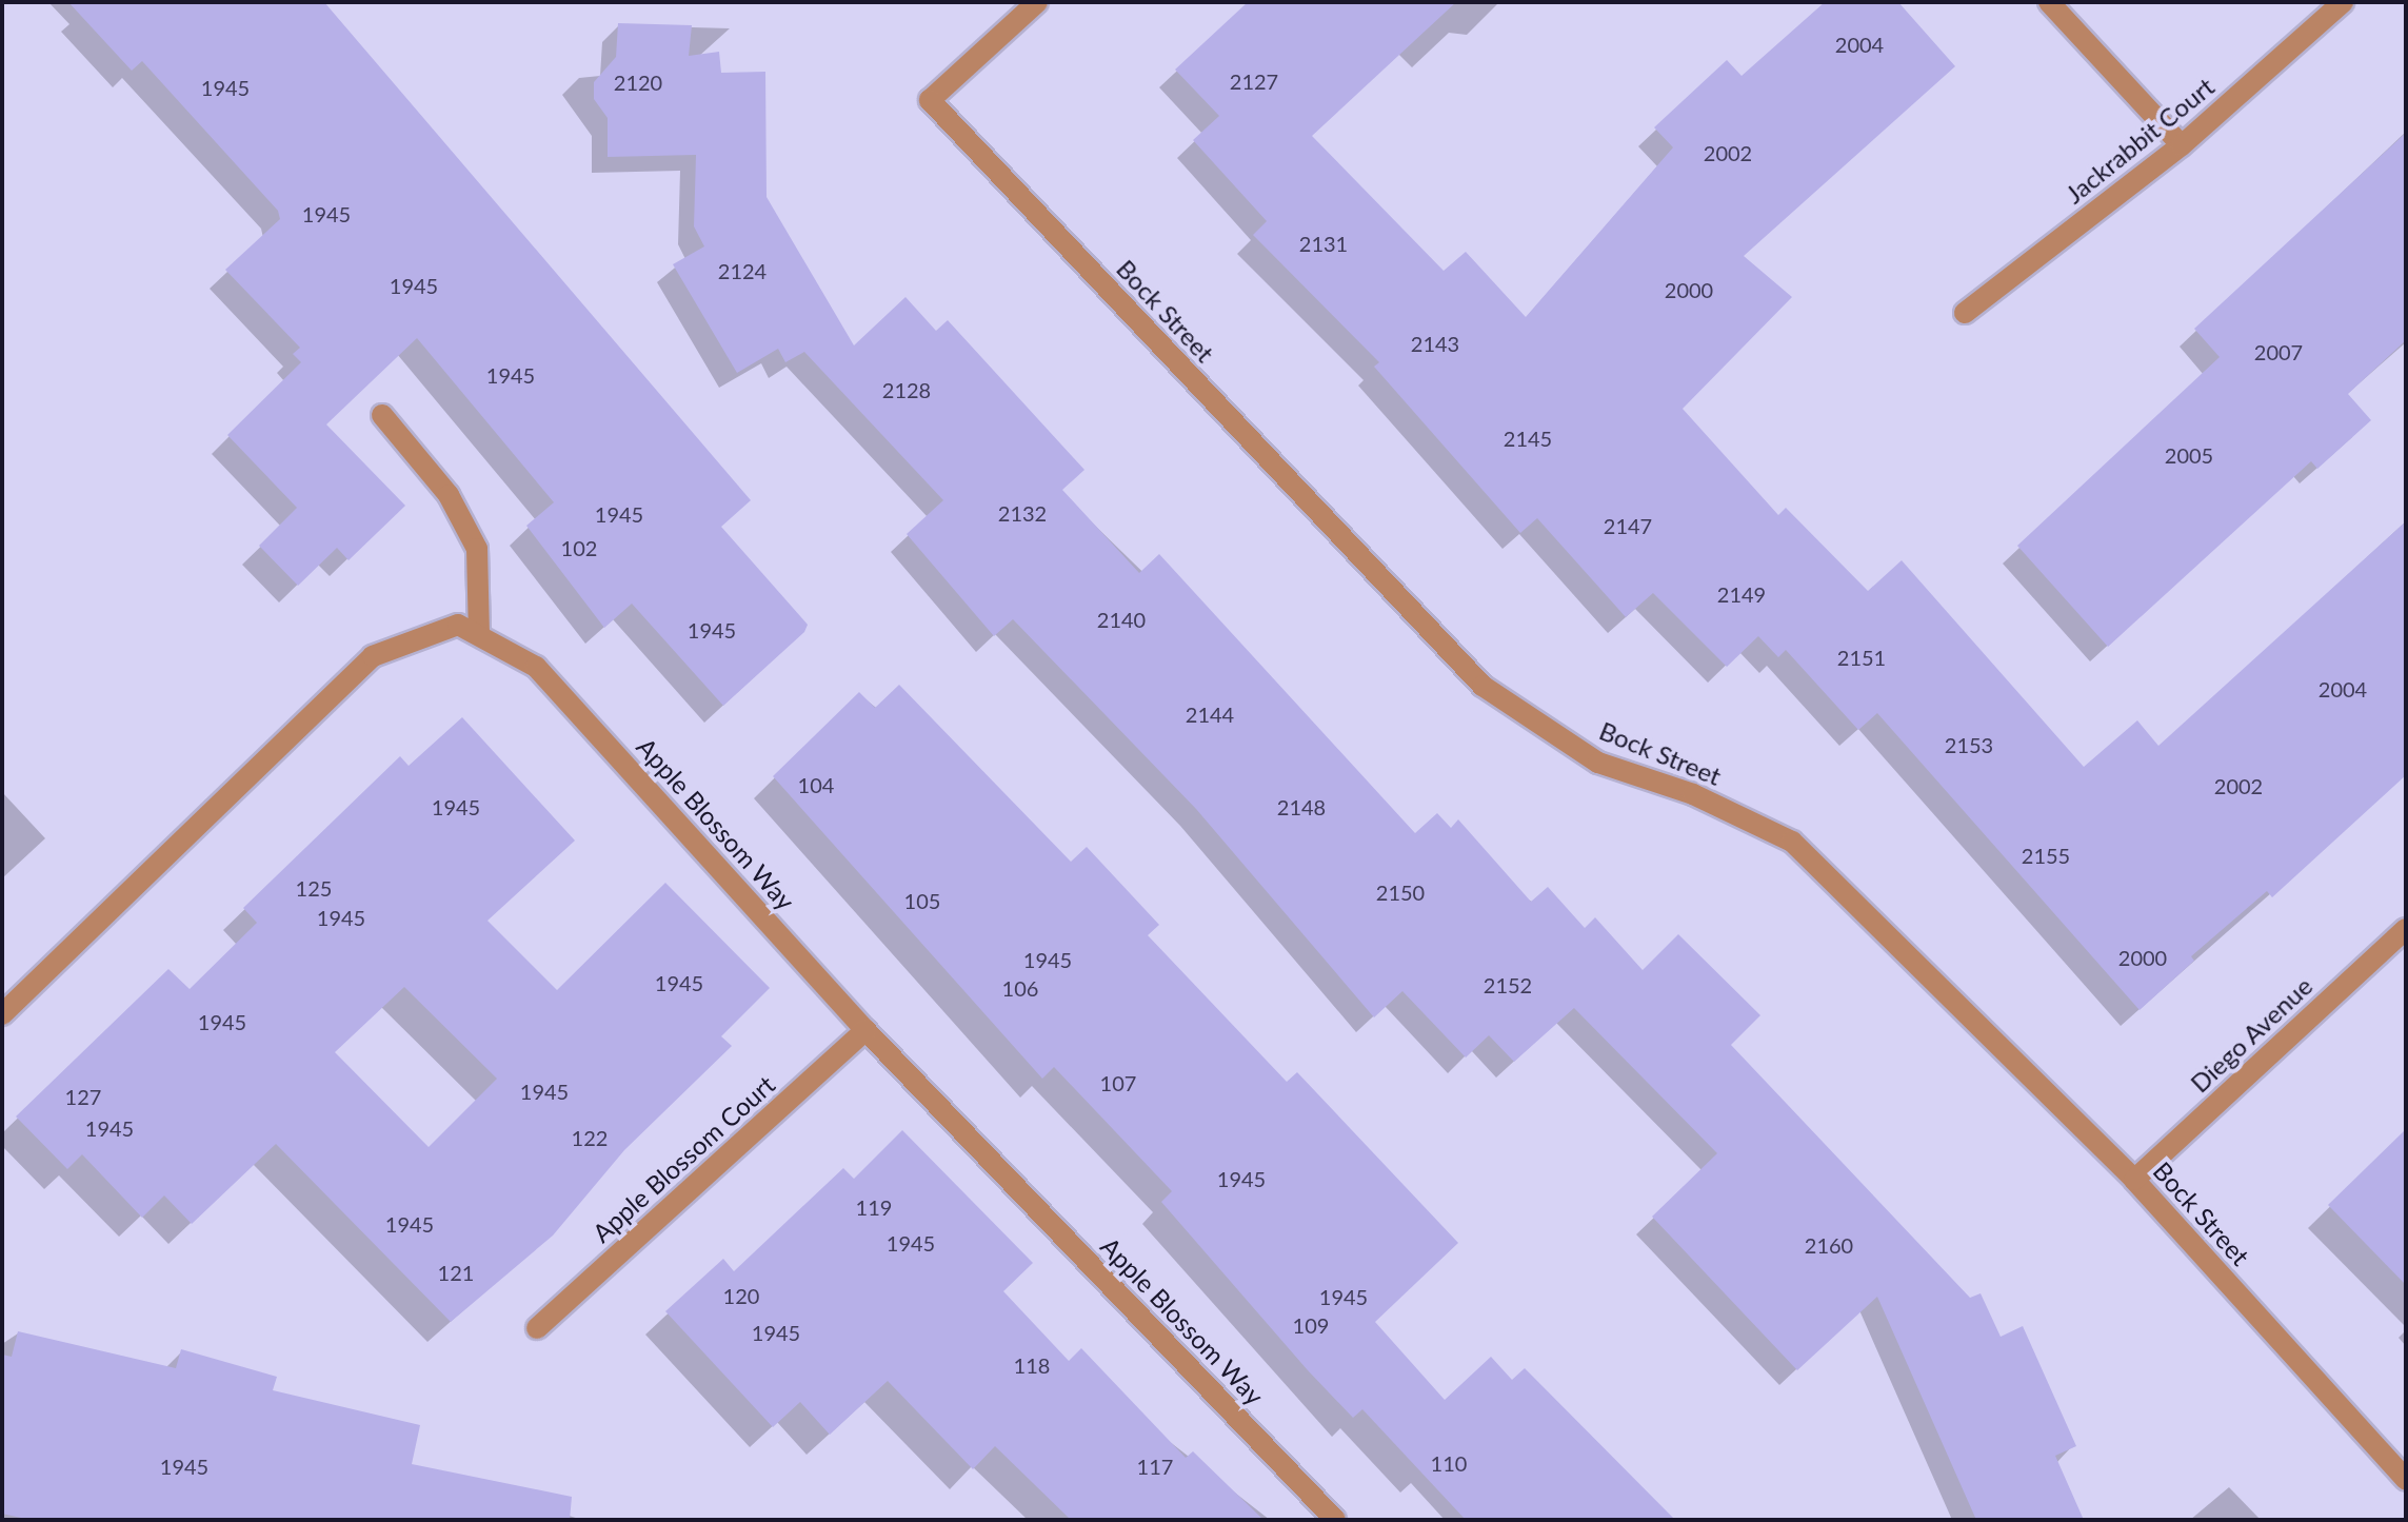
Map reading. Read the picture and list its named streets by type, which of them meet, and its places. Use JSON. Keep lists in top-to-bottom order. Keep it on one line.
{"streets":{"street":["Jackrabbit Court","Bock Street","Apple Blossom Way","Diego Avenue","Apple Blossom Court"]},"crossings":[["Bock Street","Diego Avenue"],["Apple Blossom Way","Apple Blossom Court"]],"house_numbers":["2004","2127","2120","1945","2002","1945","2131","2124","1945","2000","2143","2007","1945","2128","2145","2005","2132","1945","2147","102","2149","2140","1945","2151","2004","2144","2153","104","2002","1945","2148","2155","125","2150","105","1945","2000","1945","1945","2152","106","1945","107","1945","127","1945","122","1945","119","1945","1945","2160","121","120","1945","109","1945","118","110","1945","117"]}
